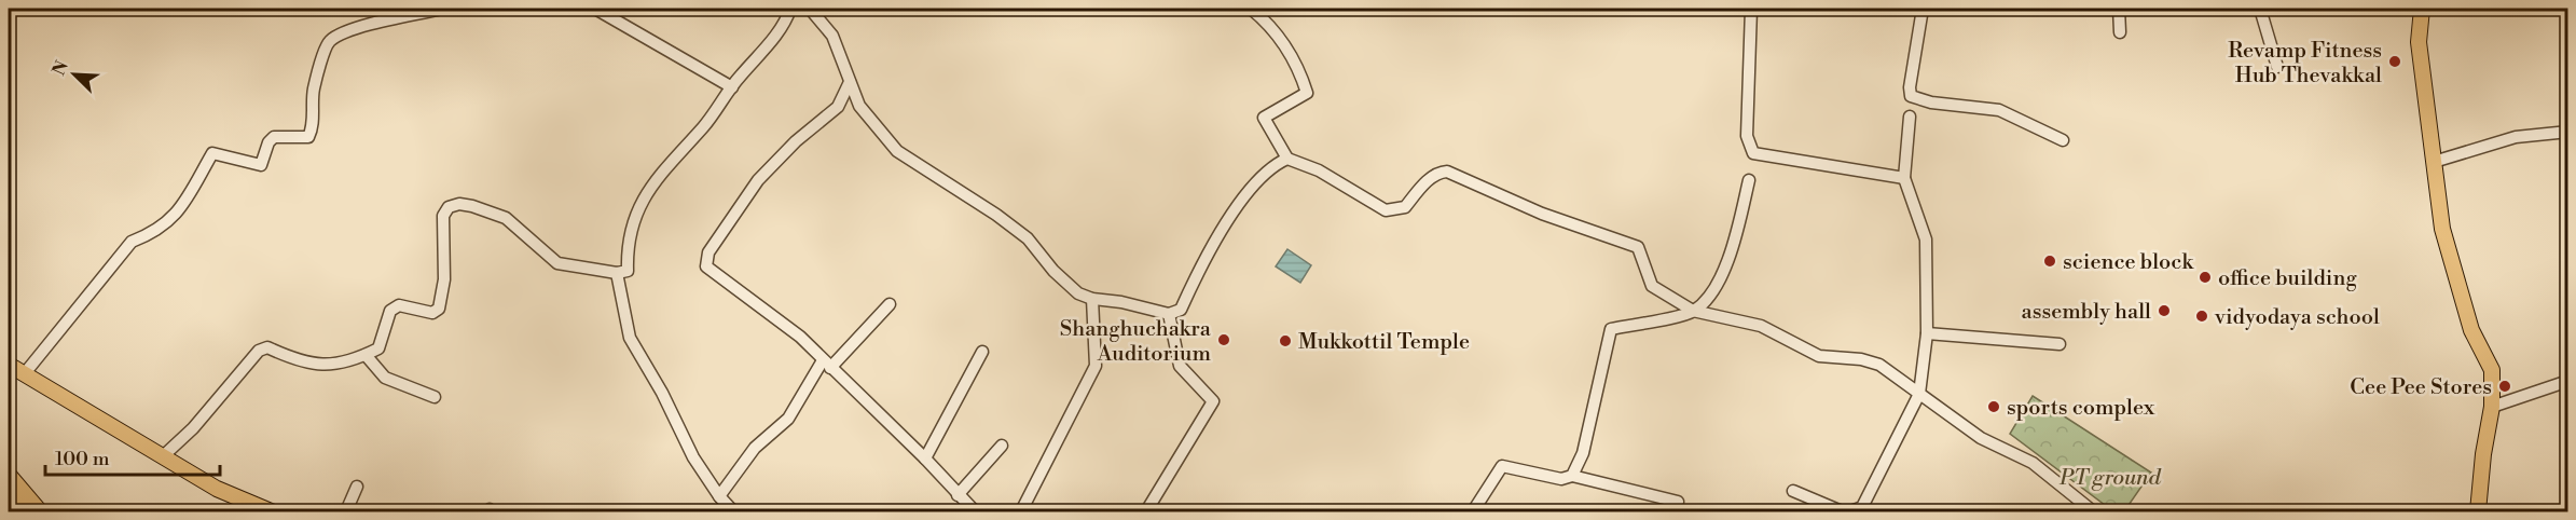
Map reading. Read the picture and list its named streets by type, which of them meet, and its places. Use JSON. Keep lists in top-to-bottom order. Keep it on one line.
{"parks":["PT ground"],"places":["Revamp Fitness Hub Thevakkal","science block","office building","assembly hall","vidyodaya school","Shanghuchakra Auditorium","Mukkottil Temple","Cee Pee Stores","sports complex"],"scale_bar":"100 m","north":"top left"}
